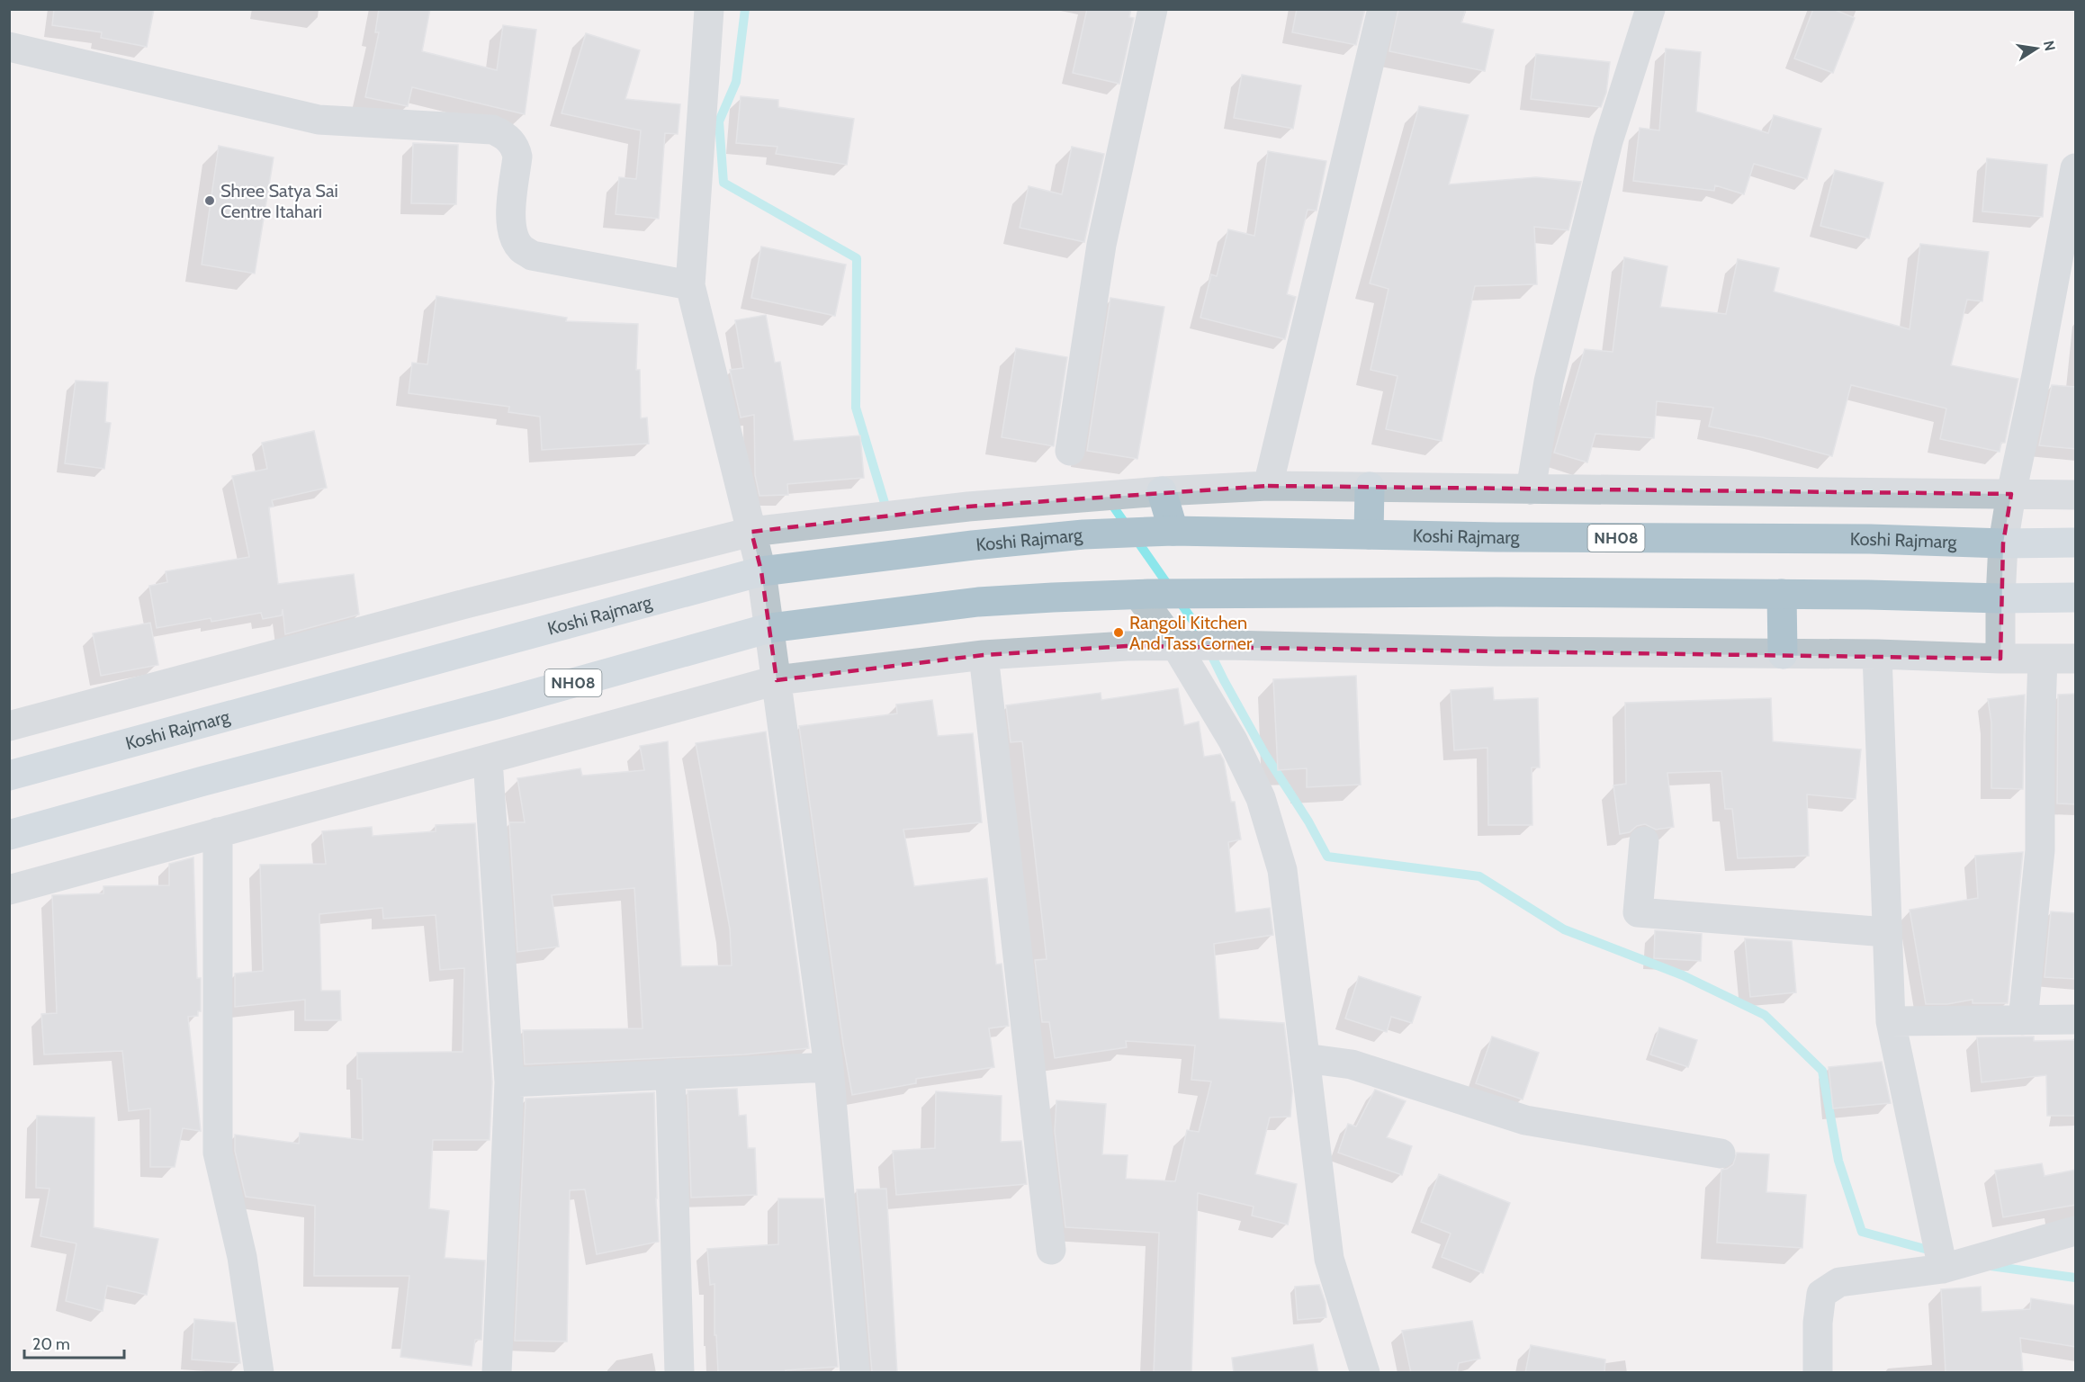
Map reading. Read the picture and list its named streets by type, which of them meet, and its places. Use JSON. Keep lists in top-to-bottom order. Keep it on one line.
{"streets":{"main road":["Koshi Rajmarg","NH08"]},"places":["Shree Satya Sai Centre Itahari","Rangoli Kitchen And Tass Corner"],"scale_bar":"20 m","north":"right"}
